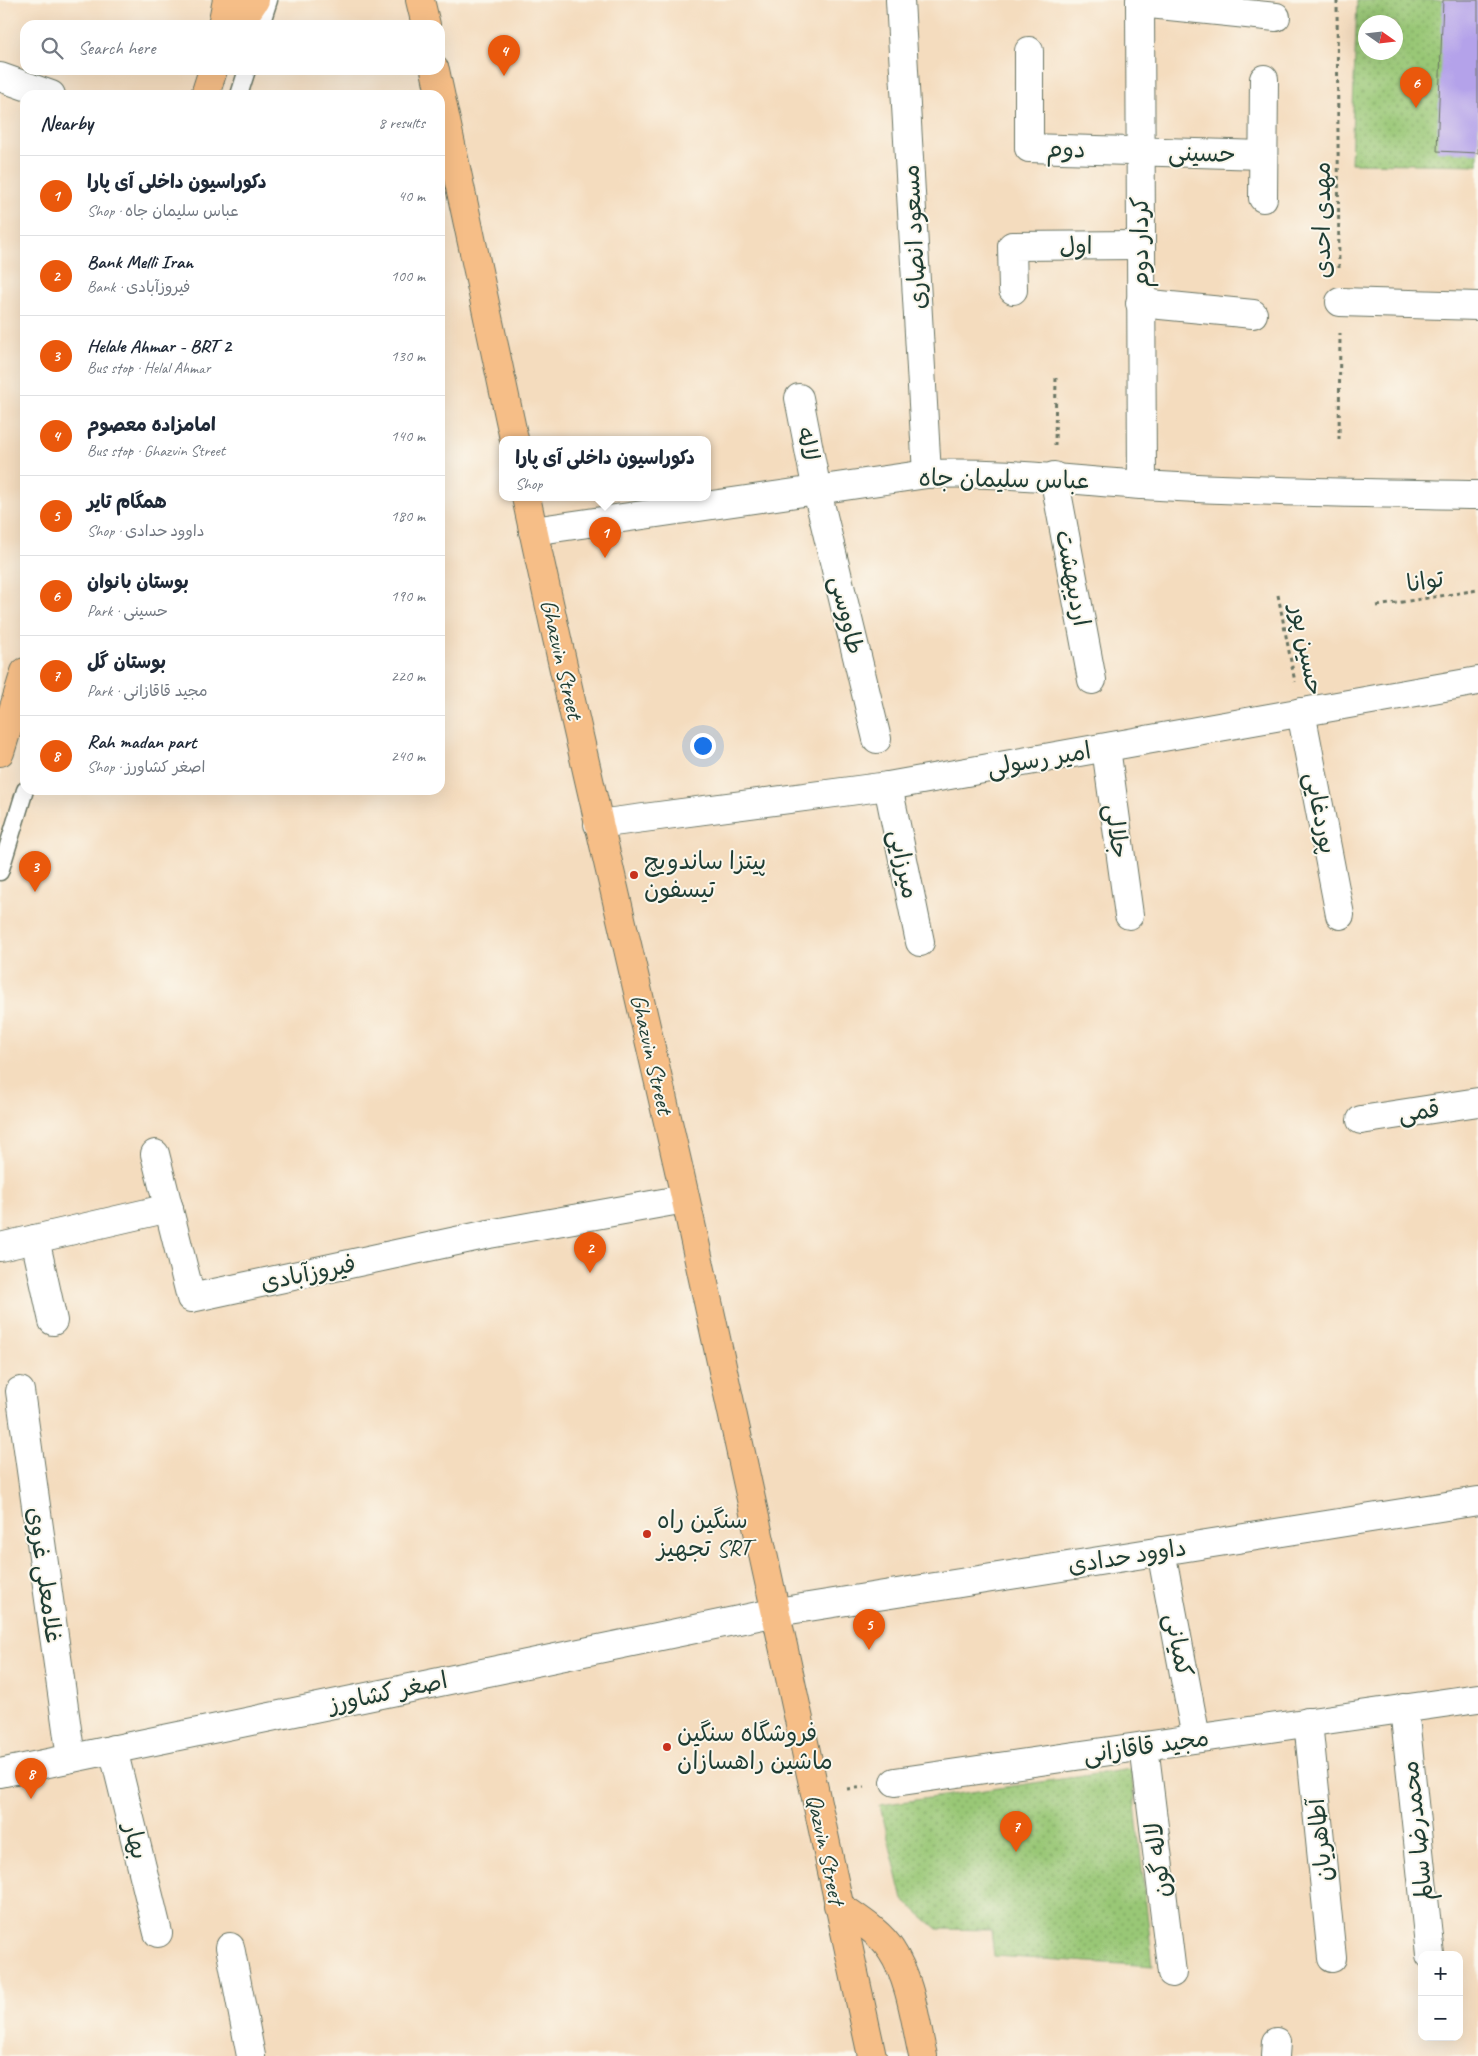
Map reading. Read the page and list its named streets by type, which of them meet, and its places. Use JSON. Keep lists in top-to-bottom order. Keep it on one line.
{"streets":{"main road":["Ghazvin Street","Qazvin Street"],"street":["دوم","حسینی","مسعود انصاری","کردار دوم","اول","لاله","عباس سلیمان جاه","اردیبهشت","طاووسی","امیر رسولی","پوردغایی","جلالی","میرزایی","قمی","فیروزآبادی","داوود حدادی","غلامعلی غروی","کمیانی","اصغر کشاورز","مجید قاقازانی","محمدرضا سالم","آطاهریان","بهار","لاله گون"],"path":["مهدی احدی","توانا","حسین پور"]},"crossings":[["دوم","حسینی"],["دوم","کردار دوم"],["حسینی","کردار دوم"],["مسعود انصاری","عباس سلیمان جاه"],["کردار دوم","اول"],["کردار دوم","عباس سلیمان جاه"],["لاله","عباس سلیمان جاه"],["لاله","طاووسی"],["عباس سلیمان جاه","اردیبهشت"],["عباس سلیمان جاه","طاووسی"],["عباس سلیمان جاه","Ghazvin Street"],["حسین پور","امیر رسولی"],["حسین پور","پوردغایی"],["Ghazvin Street","امیر رسولی"],["Ghazvin Street","فیروزآبادی"],["Ghazvin Street","داوود حدادی"],["Ghazvin Street","اصغر کشاورز"],["Ghazvin Street","Qazvin Street"],["امیر رسولی","پوردغایی"],["امیر رسولی","جلالی"],["امیر رسولی","میرزایی"],["داوود حدادی","کمیانی"],["داوود حدادی","اصغر کشاورز"],["داوود حدادی","Qazvin Street"],["غلامعلی غروی","اصغر کشاورز"],["کمیانی","مجید قاقازانی"],["اصغر کشاورز","بهار"],["اصغر کشاورز","Qazvin Street"],["مجید قاقازانی","محمدرضا سالم"],["مجید قاقازانی","آطاهریان"],["مجید قاقازانی","لاله گون"]],"places":["پیتزا ساندویچ تیسفون","سنگین راه تجهیز SRT","فروشگاه سنگین ماشین راهسازان"],"north":"right","page":{"search":"Search here","pins":["4","6","1","3","2","5","8","7"],"heading":["Nearby","8 results"],"list":[{"mark":"1","name":"دکوراسیون داخلی آی پارا","note":"Shop · عباس سلیمان جاه","value":"40 m"},{"mark":"2","name":"Bank Melli Iran","note":"Bank · فیروزآبادی","value":"100 m"},{"mark":"3","name":"Helale Ahmar - BRT 2","note":"Bus stop · Helal Ahmar","value":"130 m"},{"mark":"4","name":"امامزاده معصوم","note":"Bus stop · Ghazvin Street","value":"140 m"},{"mark":"5","name":"همگام تایر","note":"Shop · داوود حدادی","value":"180 m"},{"mark":"6","name":"بوستان بانوان","note":"Park · حسینی","value":"190 m"},{"mark":"7","name":"بوستان گل","note":"Park · مجید قاقازانی","value":"220 m"},{"mark":"8","name":"Rah madan part","note":"Shop · اصغر کشاورز","value":"240 m"}],"popup":["دکوراسیون داخلی آی پارا","Shop"],"map_buttons":["+","−"]}}
